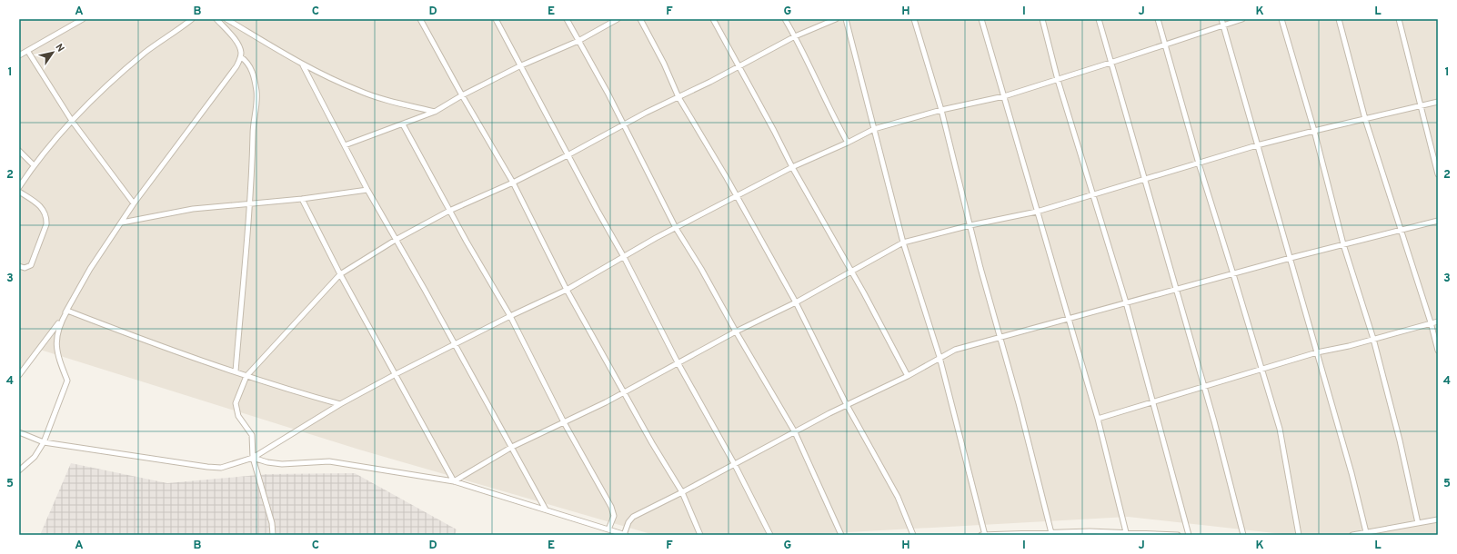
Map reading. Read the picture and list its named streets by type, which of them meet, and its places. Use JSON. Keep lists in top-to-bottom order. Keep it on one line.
{"north":"top right","grid":{"columns":["A","B","C","D","E","F","G","H","I","J","K","L"],"rows":["1","2","3","4","5"]}}
